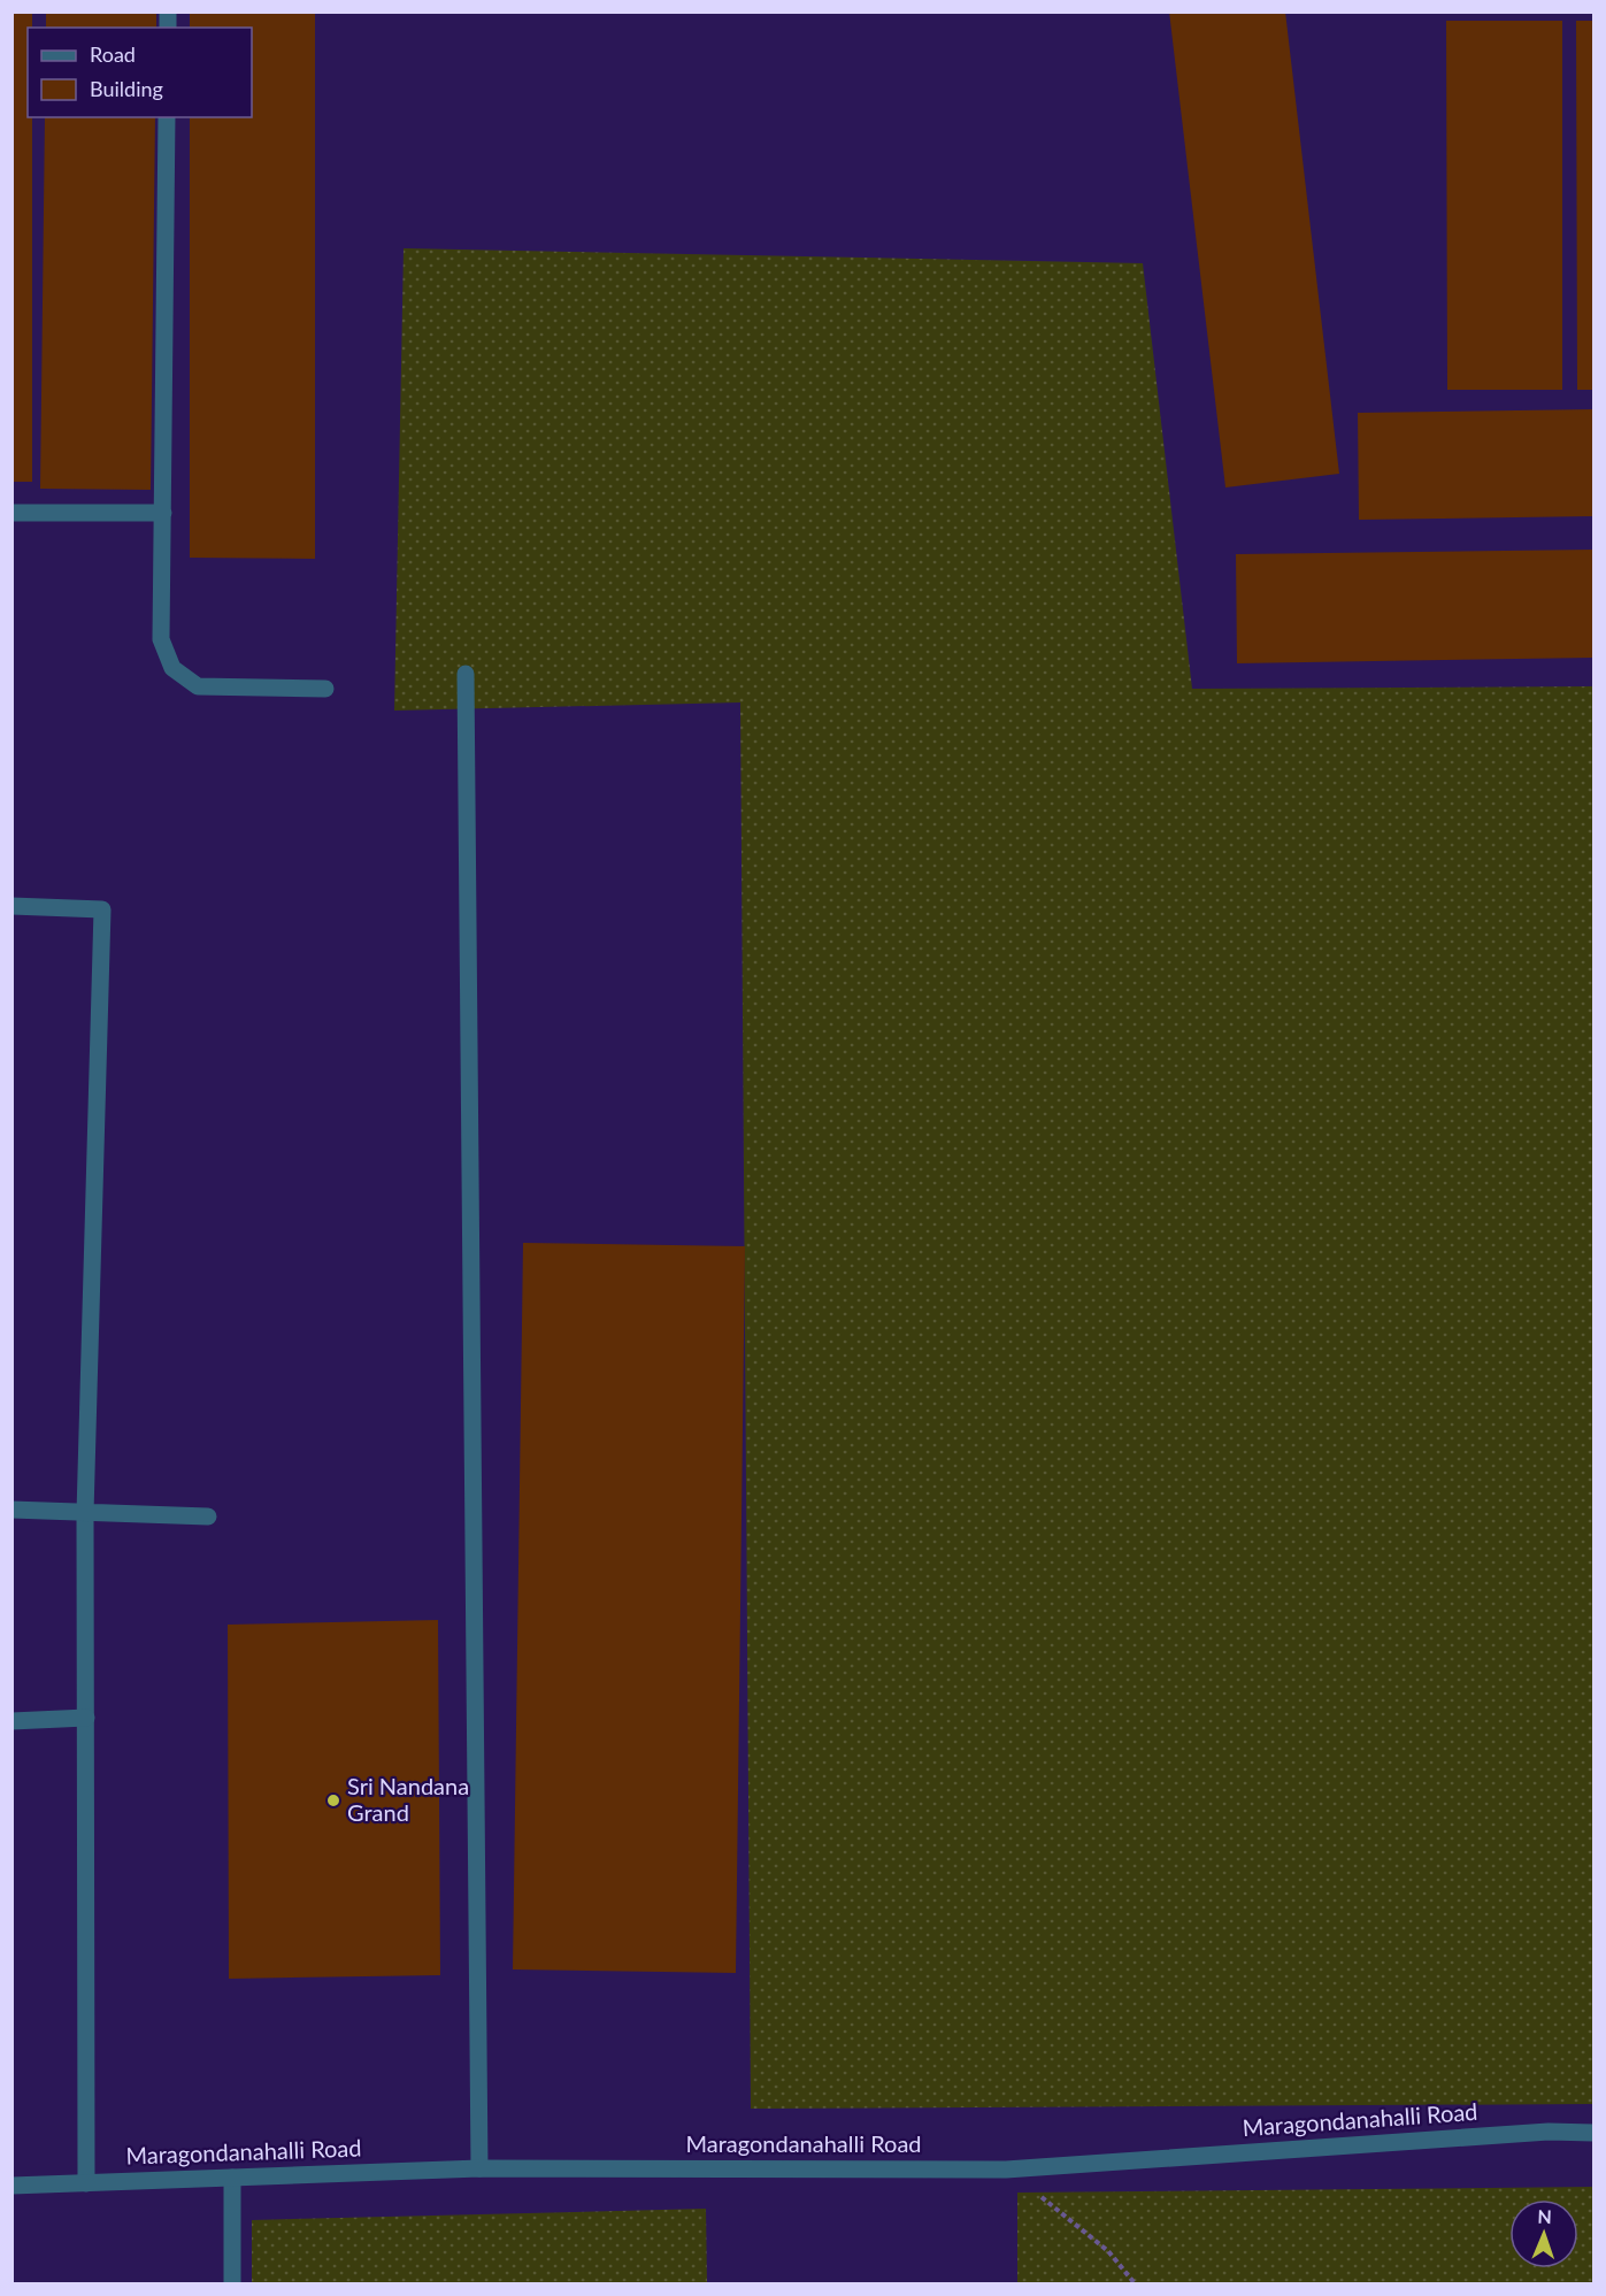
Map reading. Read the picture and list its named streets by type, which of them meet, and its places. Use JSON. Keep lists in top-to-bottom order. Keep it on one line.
{"streets":{"street":["Maragondanahalli Road"]},"places":["Sri Nandana Grand"],"legend":["Road","Building"],"north":"top"}
